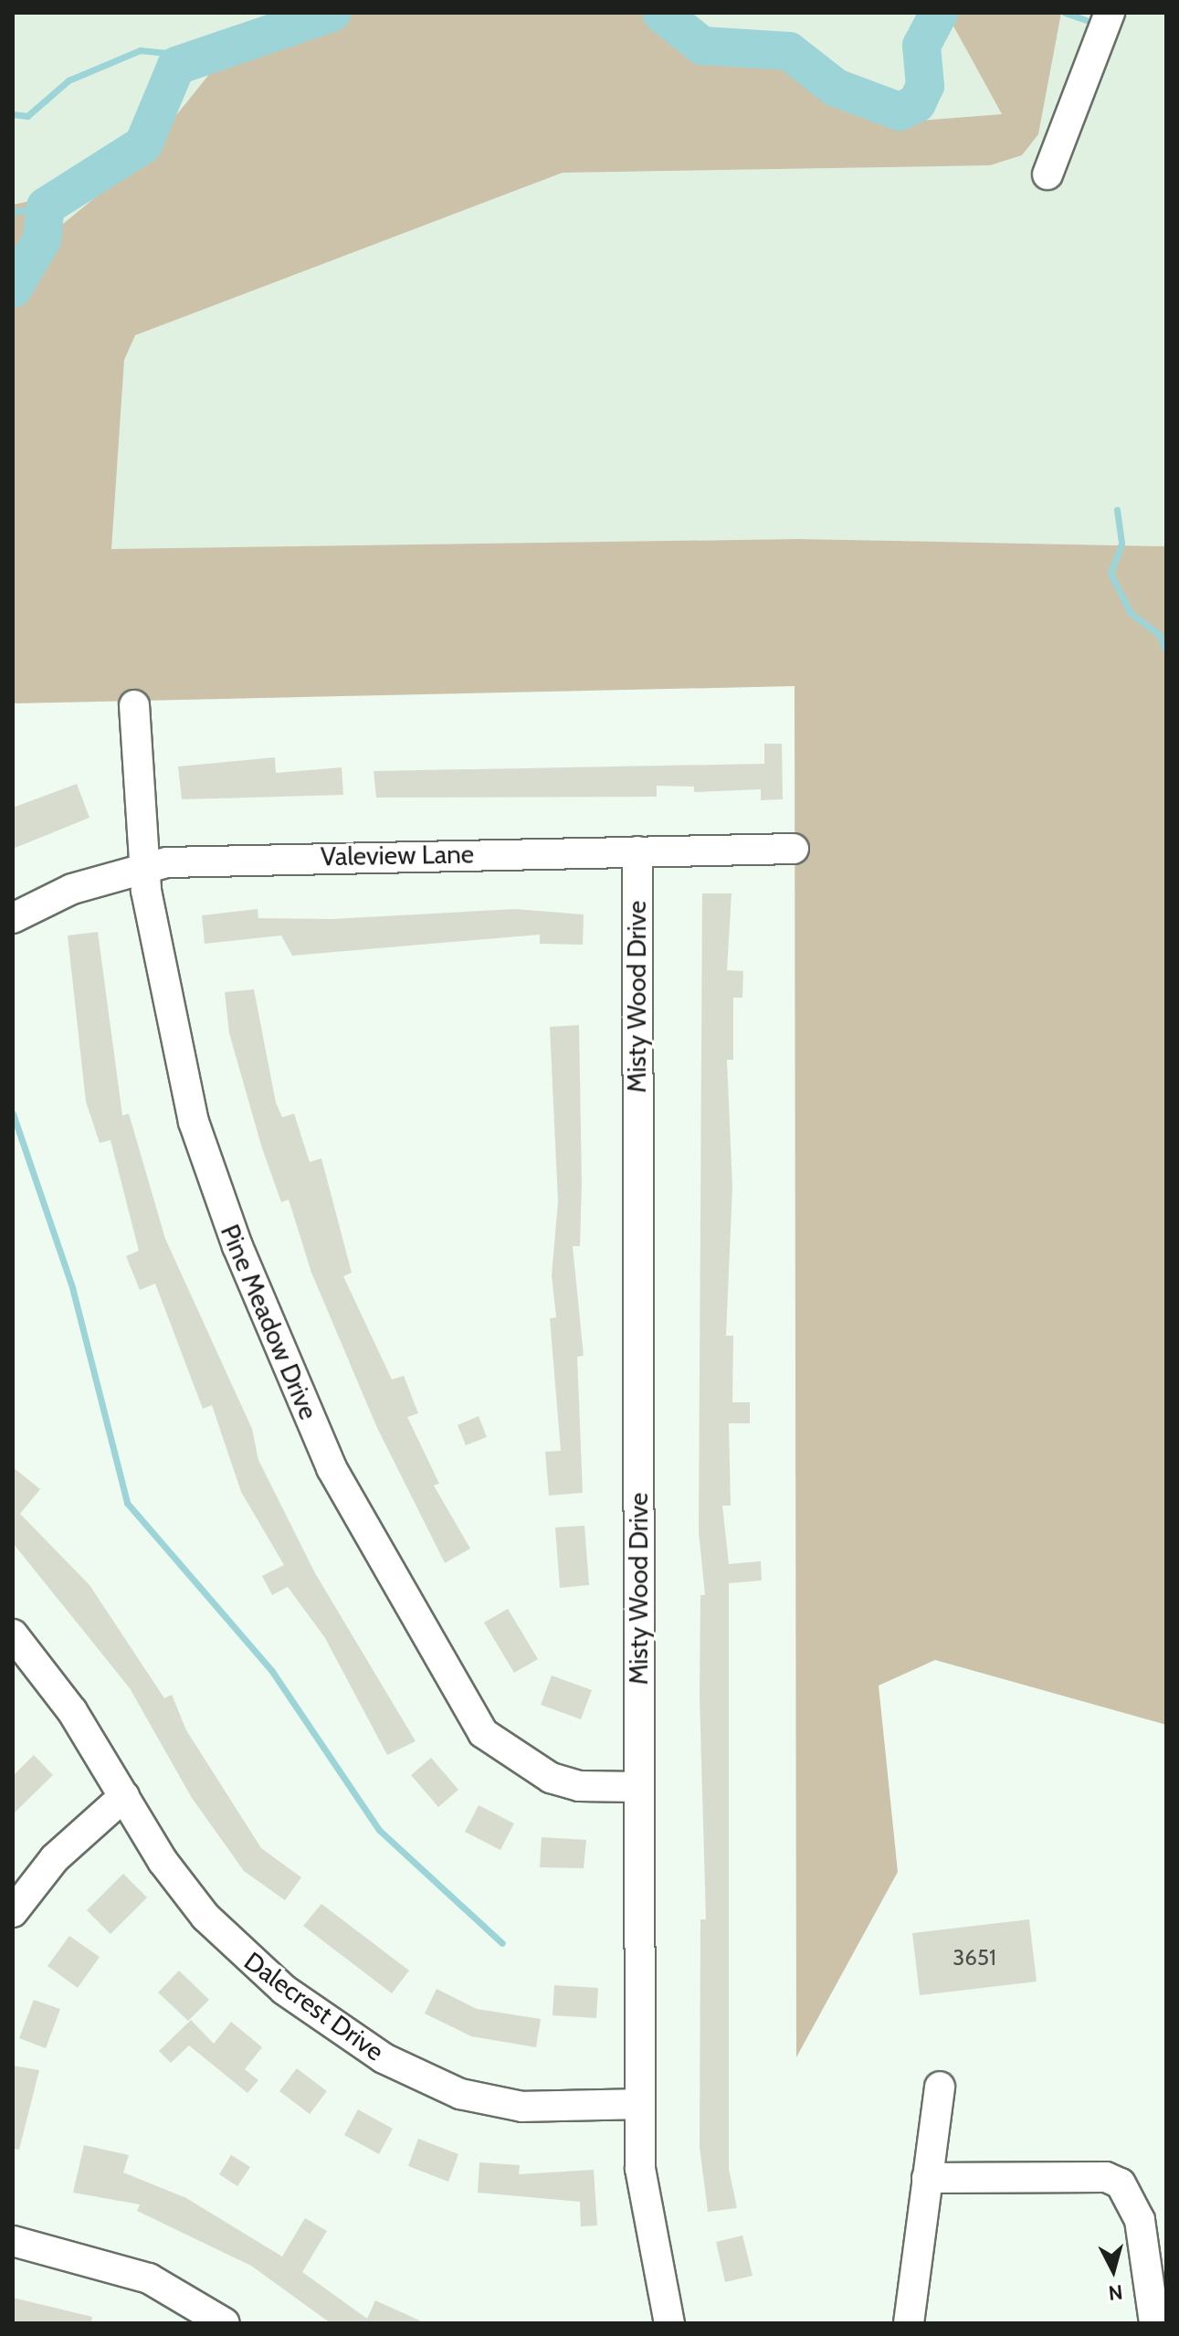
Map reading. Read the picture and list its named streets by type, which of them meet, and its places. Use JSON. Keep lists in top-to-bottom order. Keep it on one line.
{"streets":{"street":["Valeview Lane","Misty Wood Drive","Pine Meadow Drive","Dalecrest Drive"]},"crossings":[["Valeview Lane","Misty Wood Drive"],["Valeview Lane","Pine Meadow Drive"],["Misty Wood Drive","Pine Meadow Drive"],["Misty Wood Drive","Dalecrest Drive"]],"house_numbers":["3651"],"north":"bottom"}
